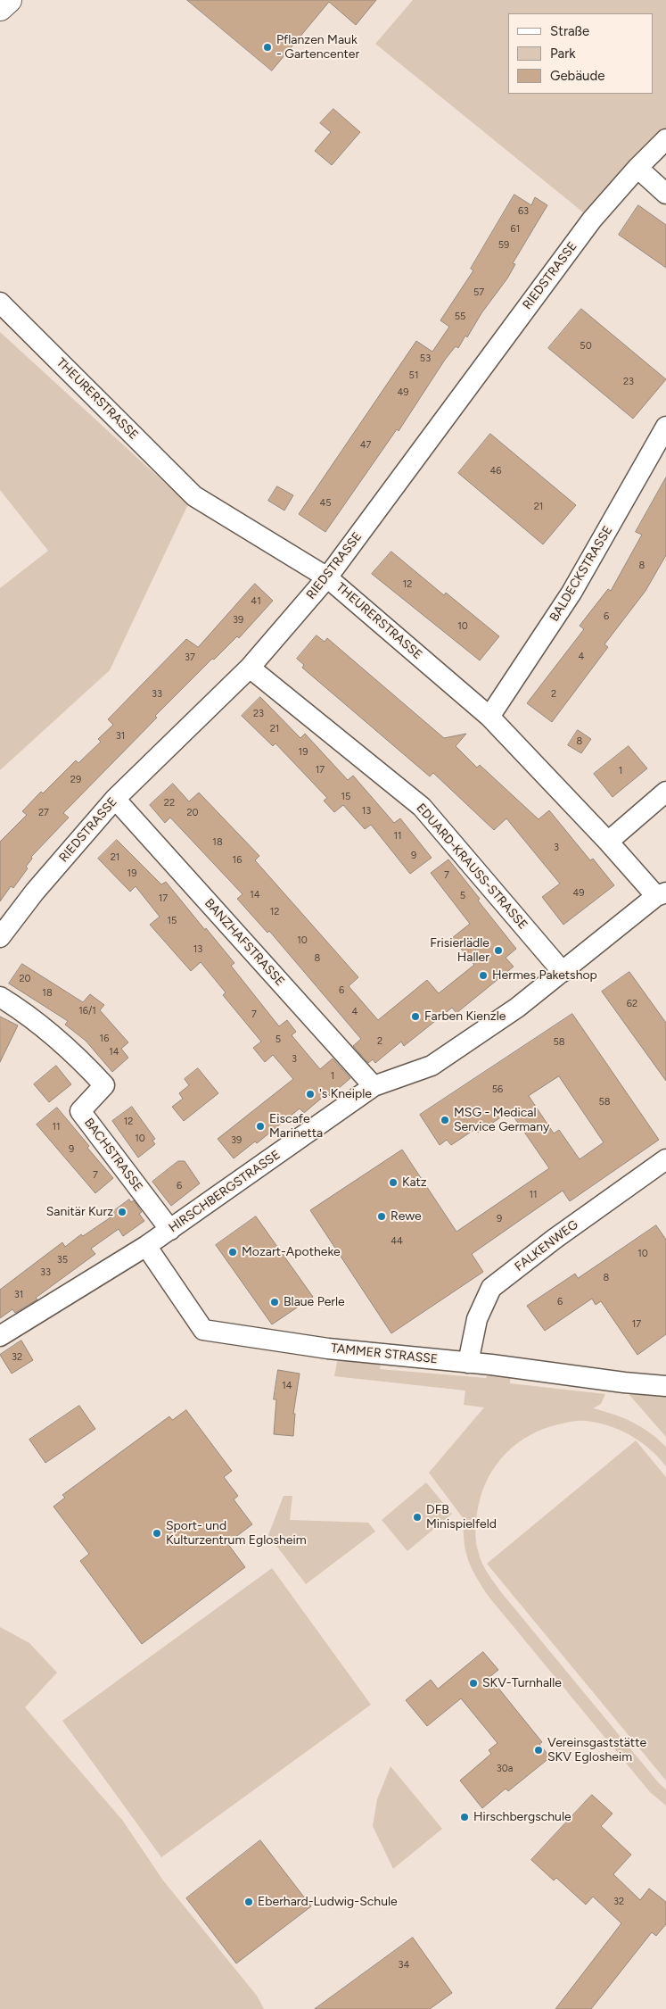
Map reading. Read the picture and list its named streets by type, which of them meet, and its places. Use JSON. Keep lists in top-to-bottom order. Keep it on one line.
{"streets":{"street":["RIEDSTRASSE","THEURERSTRASSE","BALDECKSTRASSE","EDUARD-KRAUSS-STRASSE","BANZHAFSTRASSE","BACHSTRASSE","HIRSCHBERGSTRASSE","FALKENWEG","TAMMER STRASSE"]},"crossings":[["RIEDSTRASSE","THEURERSTRASSE"],["RIEDSTRASSE","EDUARD-KRAUSS-STRASSE"],["RIEDSTRASSE","BANZHAFSTRASSE"],["THEURERSTRASSE","BALDECKSTRASSE"],["THEURERSTRASSE","HIRSCHBERGSTRASSE"],["EDUARD-KRAUSS-STRASSE","HIRSCHBERGSTRASSE"],["BANZHAFSTRASSE","HIRSCHBERGSTRASSE"],["BACHSTRASSE","HIRSCHBERGSTRASSE"],["HIRSCHBERGSTRASSE","TAMMER STRASSE"],["FALKENWEG","TAMMER STRASSE"]],"places":["Pflanzen Mauk - Gartencenter","Frisierlädle Haller","Hermes Paketshop","Farben Kienzle","'s Kneiple","MSG - Medical Service Germany","Eiscafe Marinetta","Katz","Sanitär Kurz","Rewe","Mozart-Apotheke","Blaue Perle","DFB Minispielfeld","Sport- und Kulturzentrum Eglosheim","SKV-Turnhalle","Vereinsgaststätte SKV Eglosheim","Hirschbergschule","Eberhard-Ludwig-Schule"],"house_numbers":["63","61","59","57","55","50","53","51","23","49","47","46","45","21","8","12","41","6","39","10","4","37","33","2","23","21","31","8","19","17","1","29","15","22","13","27","20","11","18","3","9","21","16","19","7","49","14","5","17","12","15","10","13","8","20","6","18","62","16/1","4","7","16","5","2","58","14","3","1","56","58","12","11","10","39","9","7","6","11","9","44","10","35","33","8","31","6","17","32","14","30a","32","34"],"legend":["Straße","Park","Gebäude"]}
